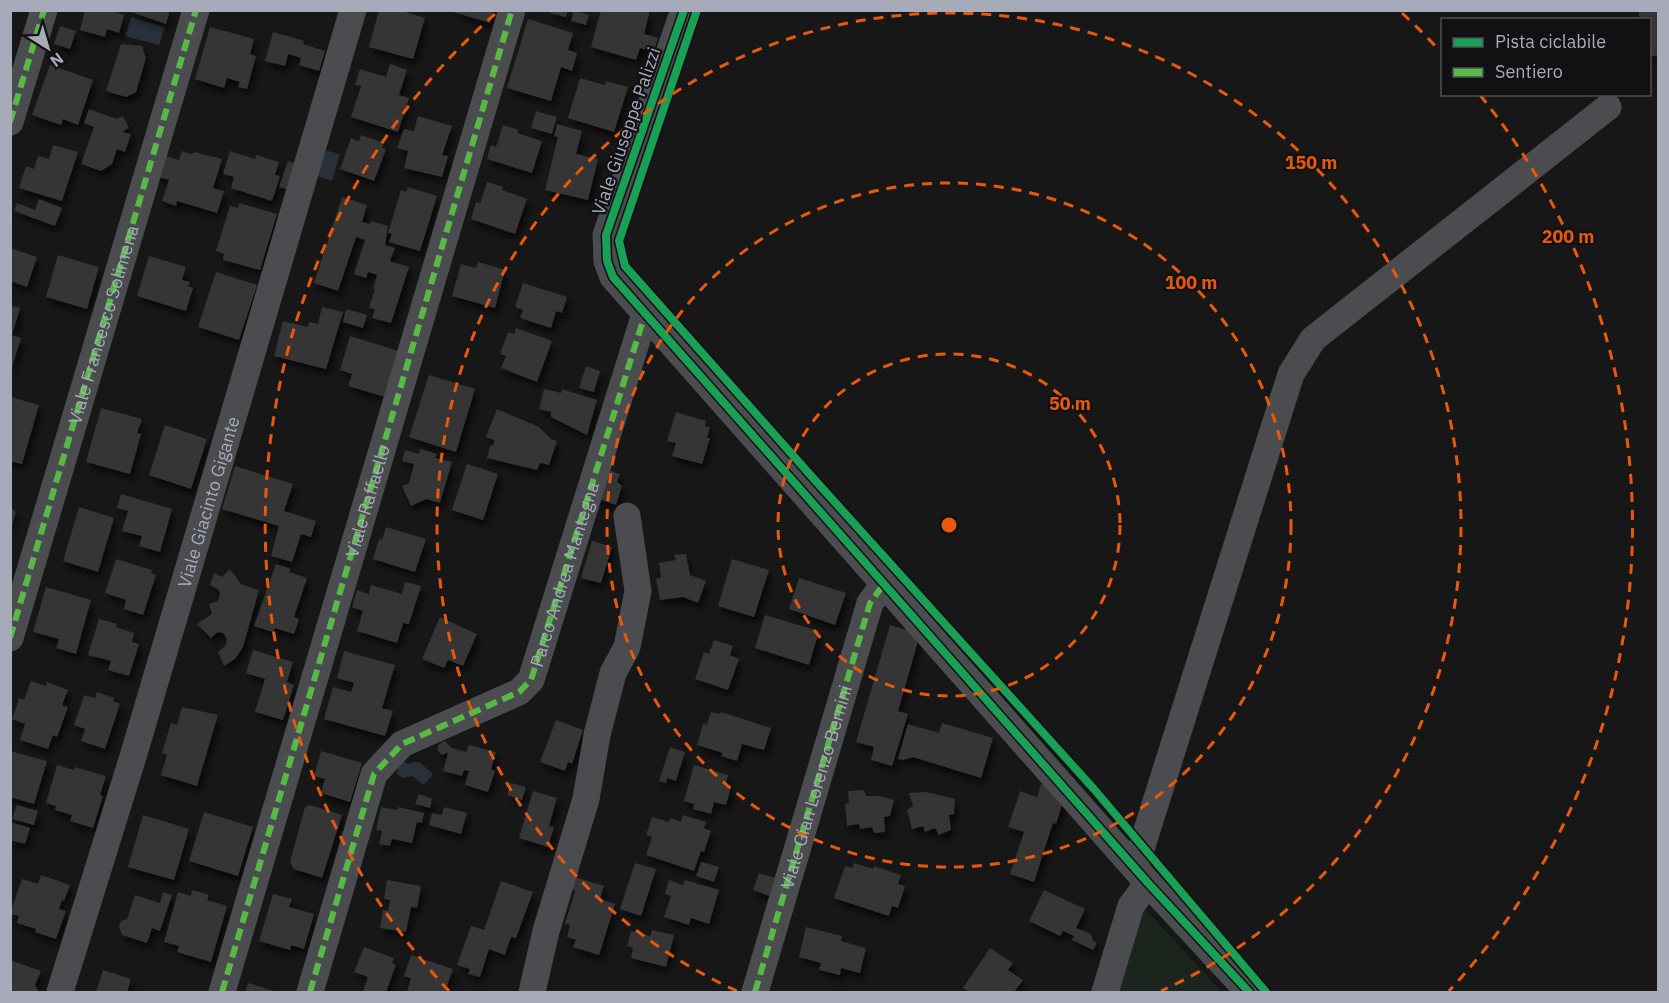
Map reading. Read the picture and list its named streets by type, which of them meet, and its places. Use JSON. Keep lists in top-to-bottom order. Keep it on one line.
{"streets":{"street":["Viale Giuseppe Palizzi","Viale Francesco Solimena","Viale Raffaello","Viale Giacinto Gigante","Parco Andrea Mantegna","Viale Gian Lorenzo Bernini"]},"crossings":[["Viale Giuseppe Palizzi","Parco Andrea Mantegna"],["Viale Giuseppe Palizzi","Viale Gian Lorenzo Bernini"]],"legend":["Pista ciclabile","Sentiero"],"north":"bottom right","rings":["150 m","200 m","100 m","50 m"]}
